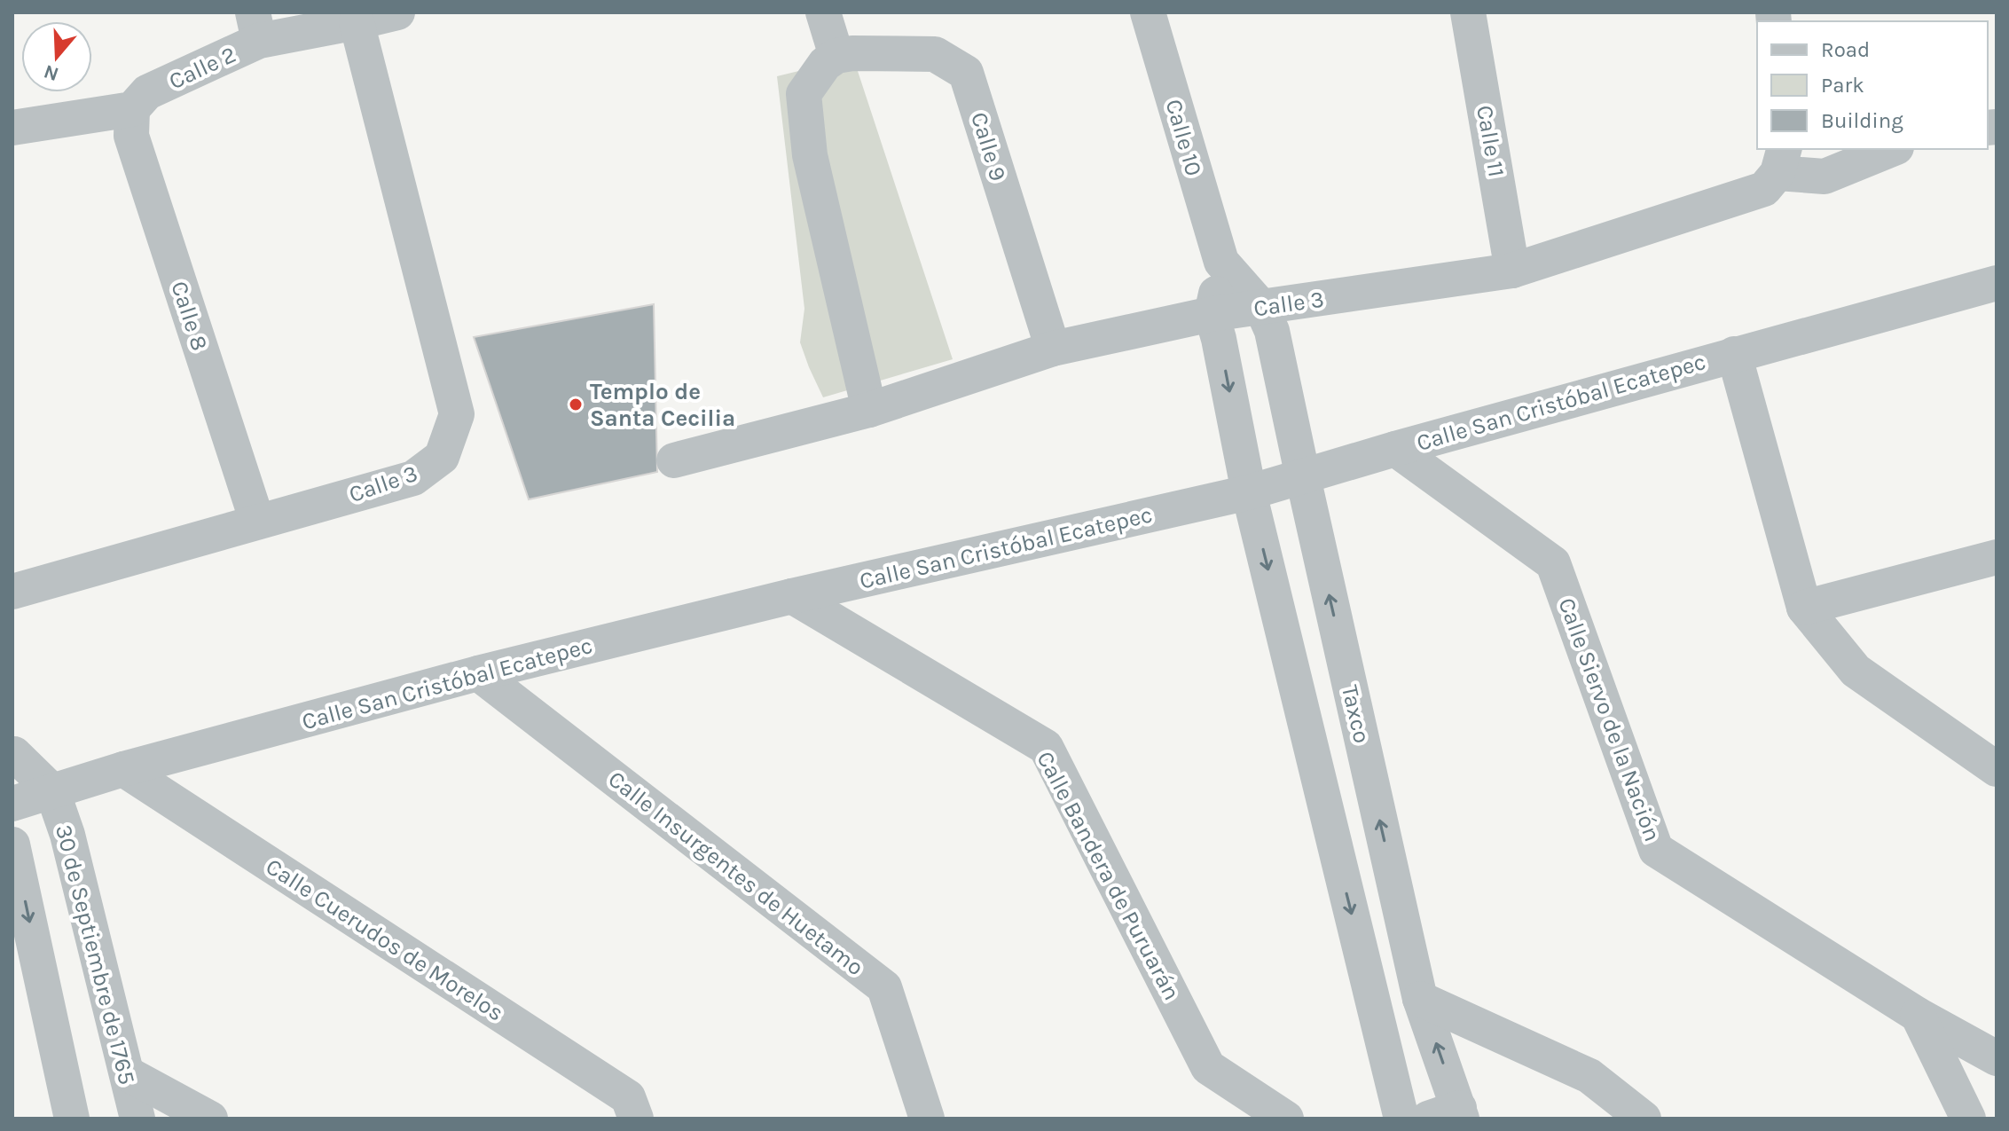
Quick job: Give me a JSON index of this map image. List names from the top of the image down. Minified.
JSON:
{"streets":{"street":["Calle 2","Calle 10","Calle 11","Calle 9","Calle 3","Calle 8","Calle San Cristóbal Ecatepec","Taxco","Calle Siervo de la Nación","Calle Insurgentes de Huetamo","Calle Bandera de Puruarán","Calle Cuerudos de Morelos","30 de Septiembre de 1765"]},"crossings":[["Calle 2","Calle 3"],["Calle 2","Calle 8"],["Calle 10","Calle 3"],["Calle 10","Taxco"],["Calle 11","Calle 3"],["Calle 9","Calle 3"],["Calle 3","Calle 8"],["Calle 3","Taxco"],["Calle San Cristóbal Ecatepec","Taxco"],["Calle San Cristóbal Ecatepec","Calle Siervo de la Nación"],["Calle San Cristóbal Ecatepec","Calle Insurgentes de Huetamo"],["Calle San Cristóbal Ecatepec","Calle Bandera de Puruarán"],["Calle San Cristóbal Ecatepec","Calle Cuerudos de Morelos"],["Calle San Cristóbal Ecatepec","30 de Septiembre de 1765"]],"places":["Templo de Santa Cecilia"],"legend":["Road","Park","Building"],"north":"bottom"}
